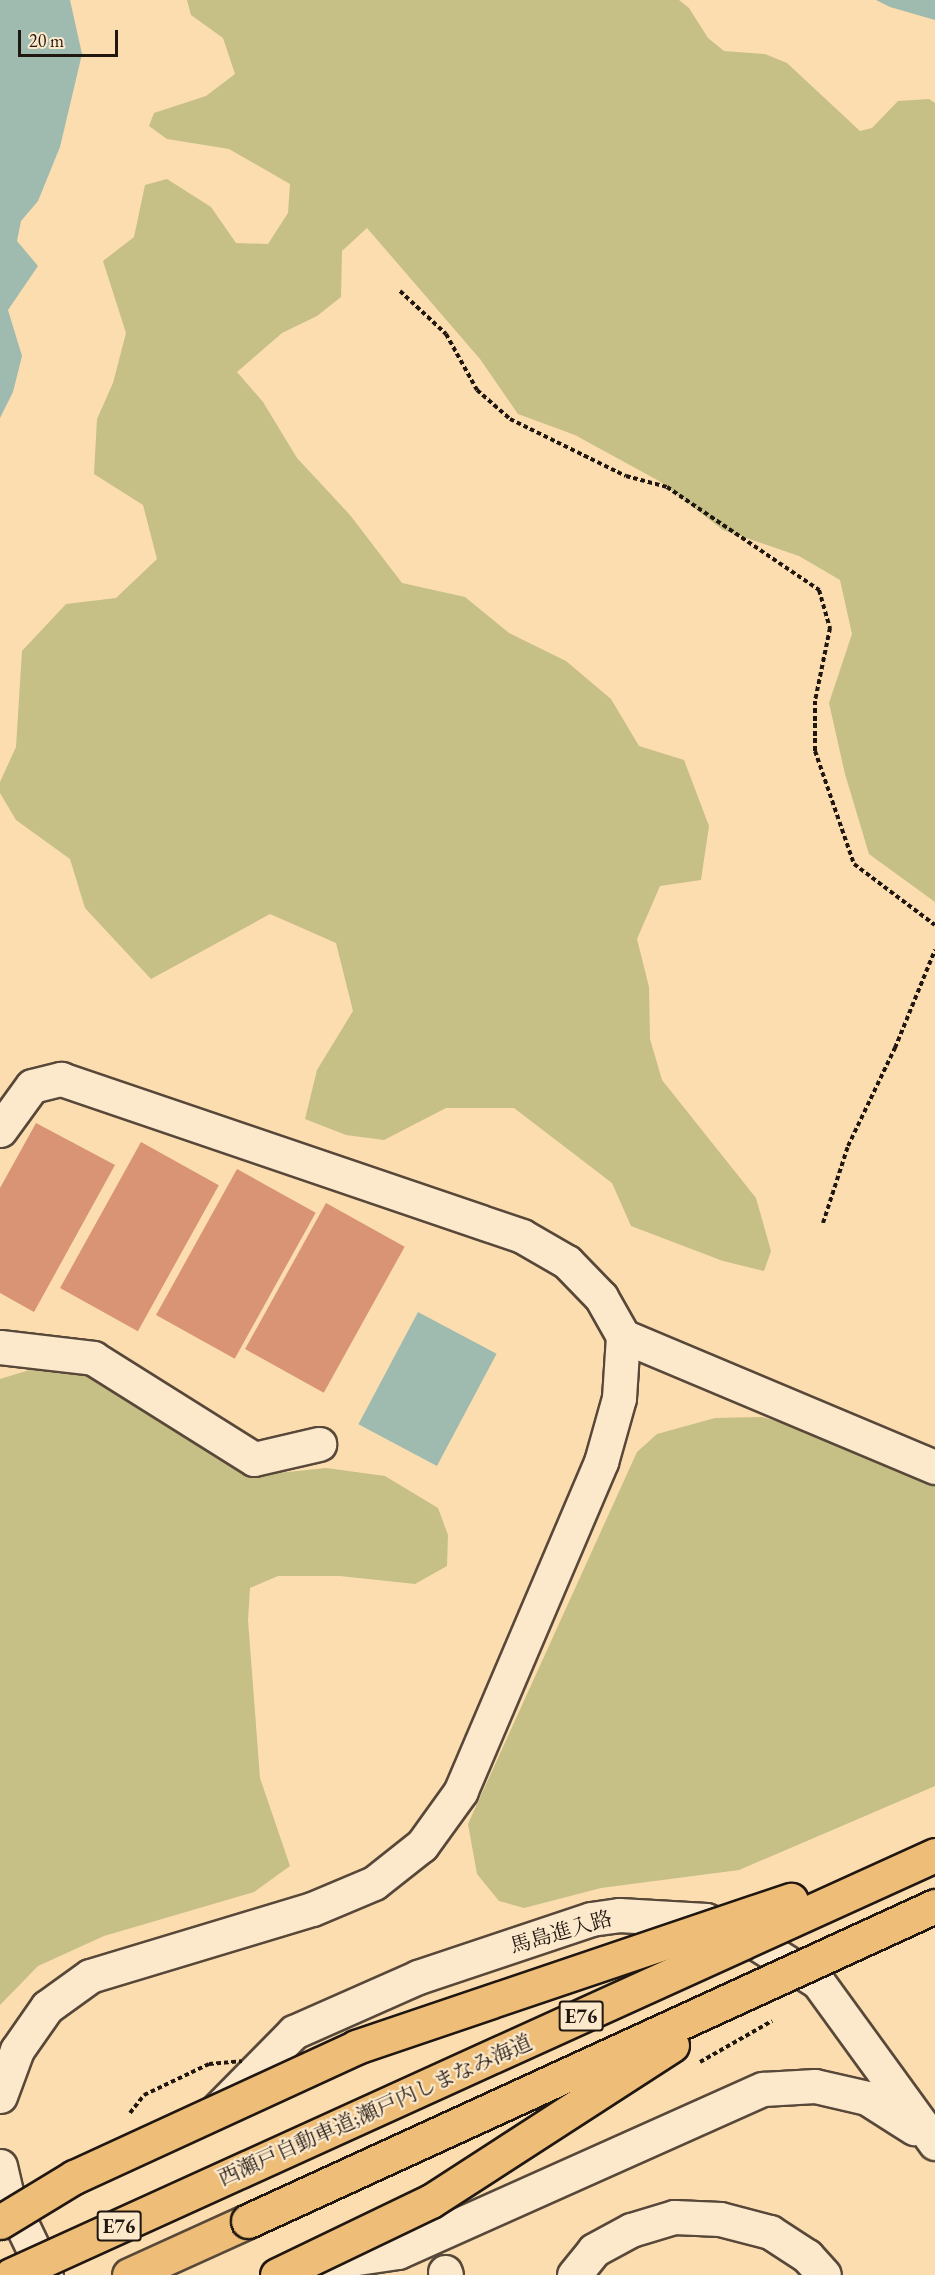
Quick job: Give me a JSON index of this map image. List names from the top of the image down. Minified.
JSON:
{"streets":{"highway":["E76","西瀬戸自動車道;瀬戸内しまなみ海道"],"street":["馬島進入路"]},"scale_bar":"20 m"}
